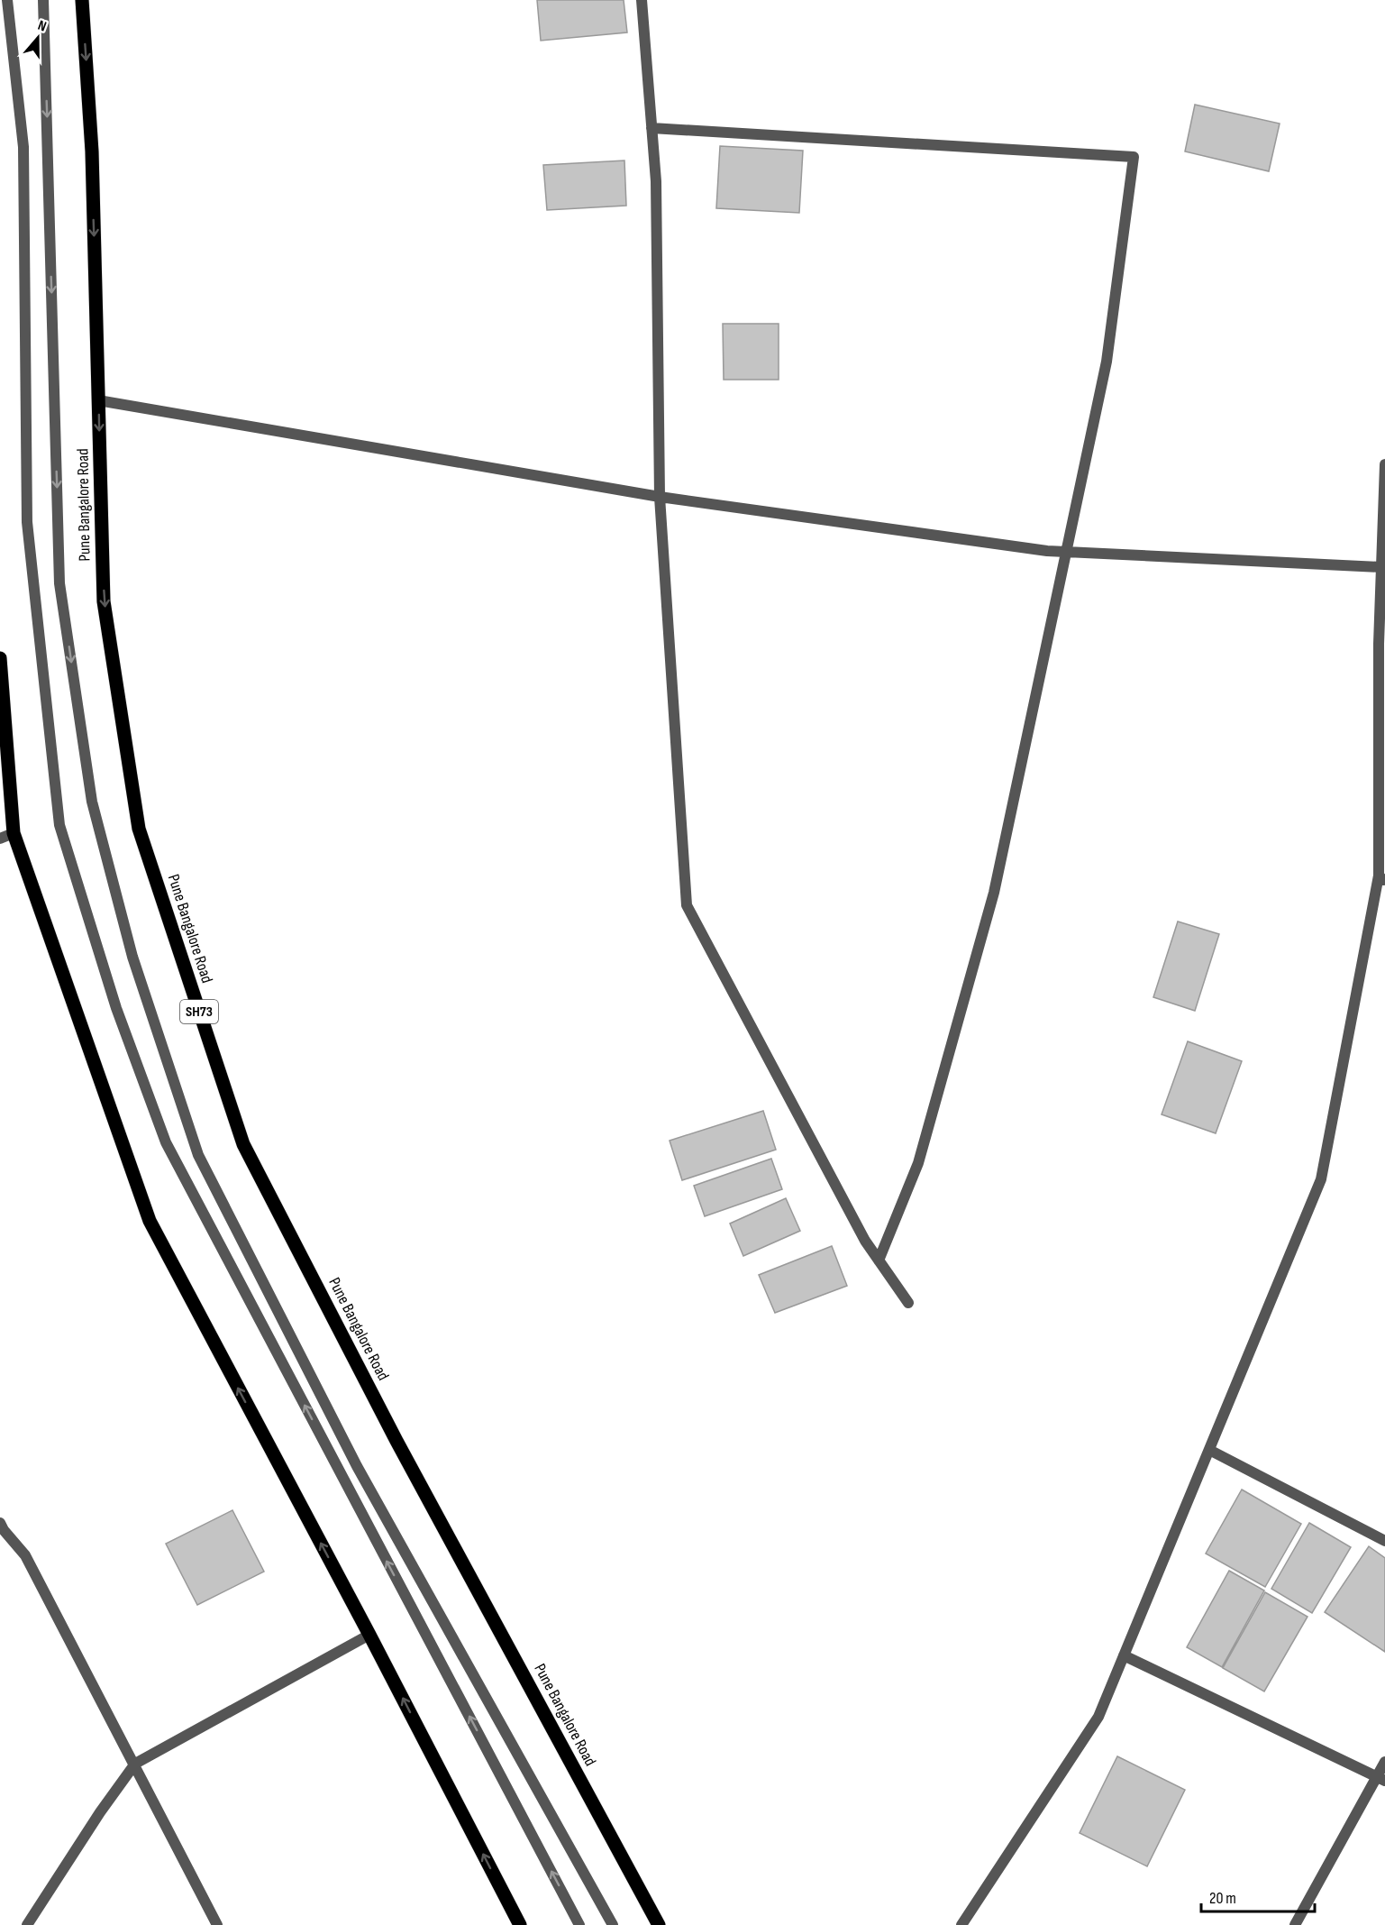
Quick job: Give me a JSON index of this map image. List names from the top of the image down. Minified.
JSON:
{"streets":{"main road":["Pune Bangalore Road","SH73"]},"scale_bar":"20 m","north":"top"}
